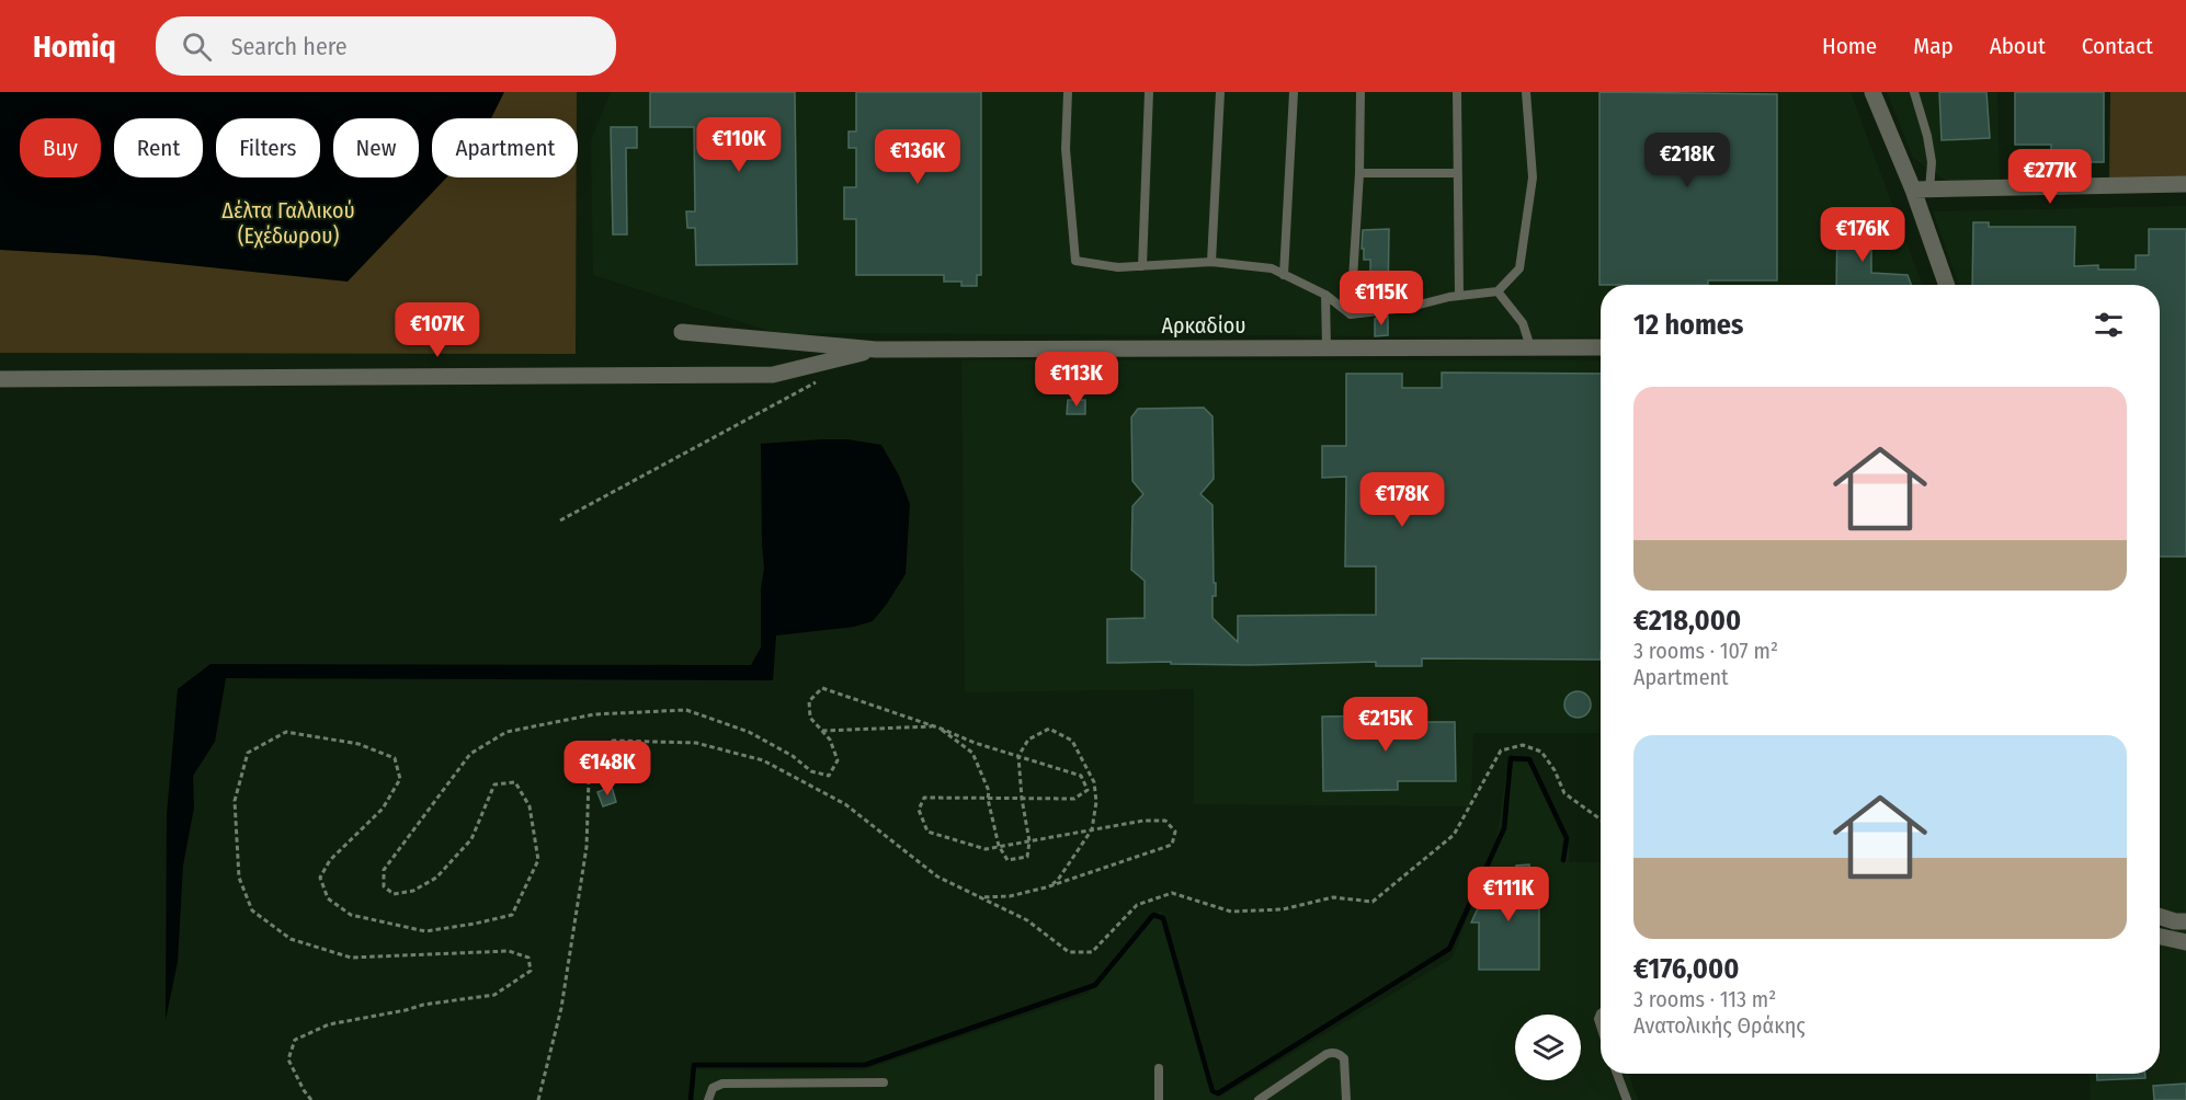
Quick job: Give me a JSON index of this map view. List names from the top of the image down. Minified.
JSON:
{"streets":{"street":["Αρκαδίου"]},"parks":["Δέλτα Γαλλικού (Εχέδωρου)"],"page":{"header":"Homiq","search":"Search here","nav":["Home","Map","About","Contact"],"price":["€110K","€136K","€218K","€277K","€176K","€115K","€107K","€113K","€178K","€215K","€148K","€111K"],"chip":["Buy","Rent","Filters","New","Apartment"],"heading":"12 homes","list":[{"name":"€218,000","note":"3 rooms · 107 m² · Apartment"},{"name":"€176,000","note":"3 rooms · 113 m² · Ανατολικής Θράκης"}]}}
